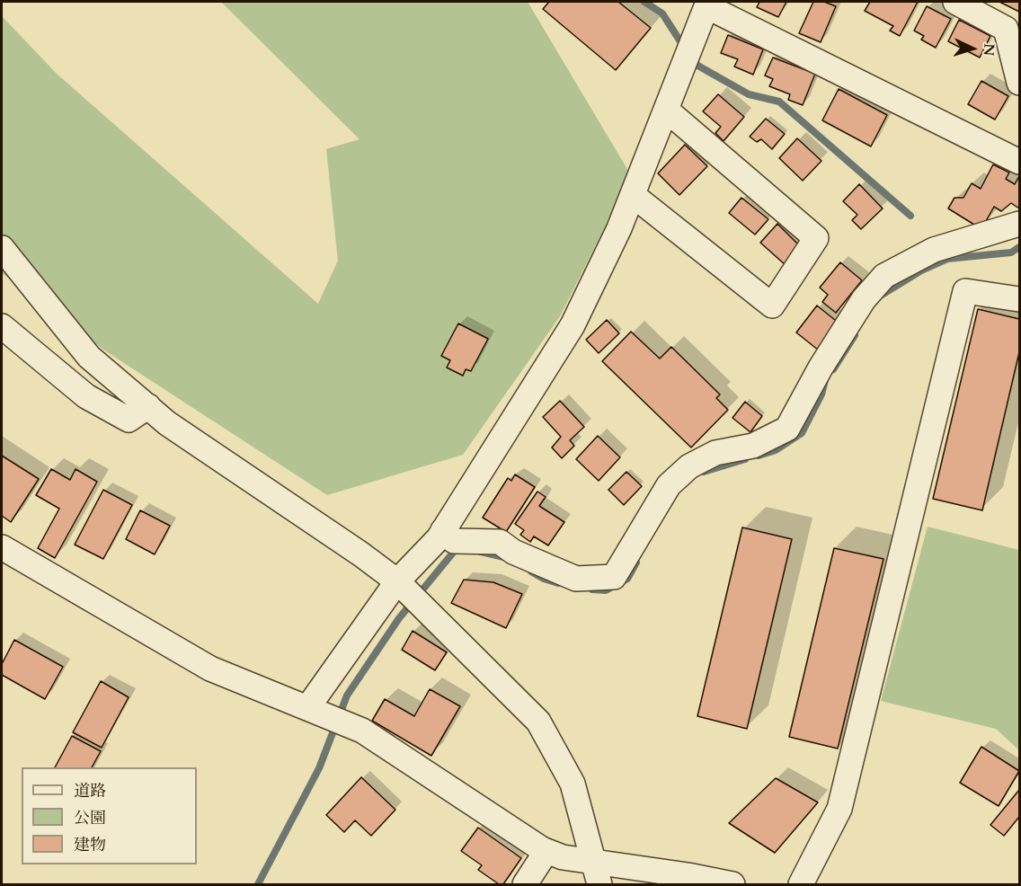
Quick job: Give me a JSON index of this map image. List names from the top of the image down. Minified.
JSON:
{"legend":["道路","公園","建物"],"north":"right"}
